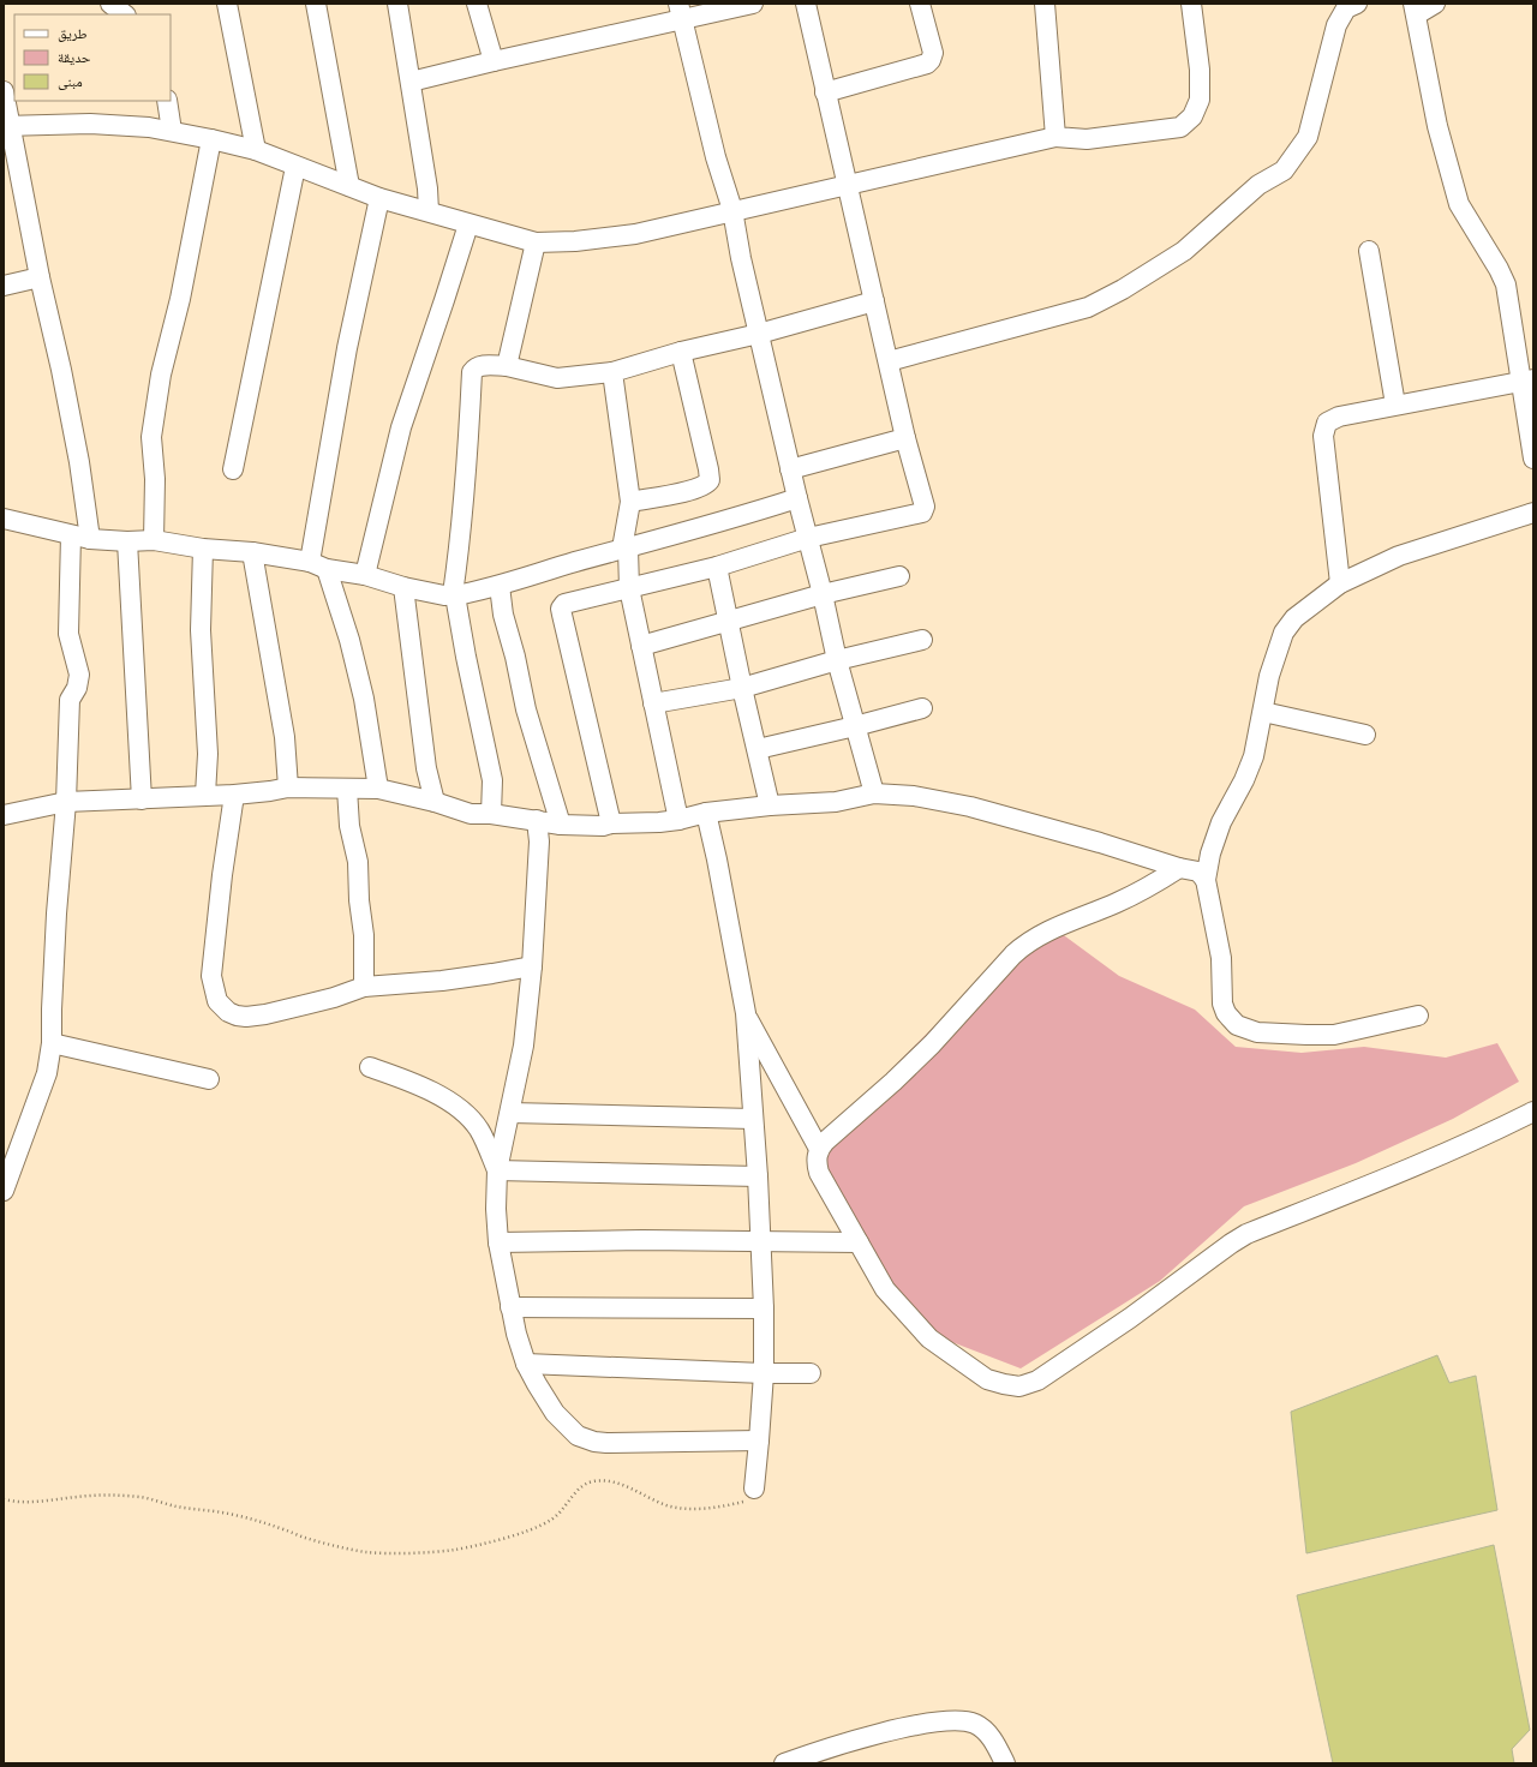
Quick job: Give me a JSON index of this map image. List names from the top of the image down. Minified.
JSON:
{"legend":["طريق","حديقة","مبنى"]}
